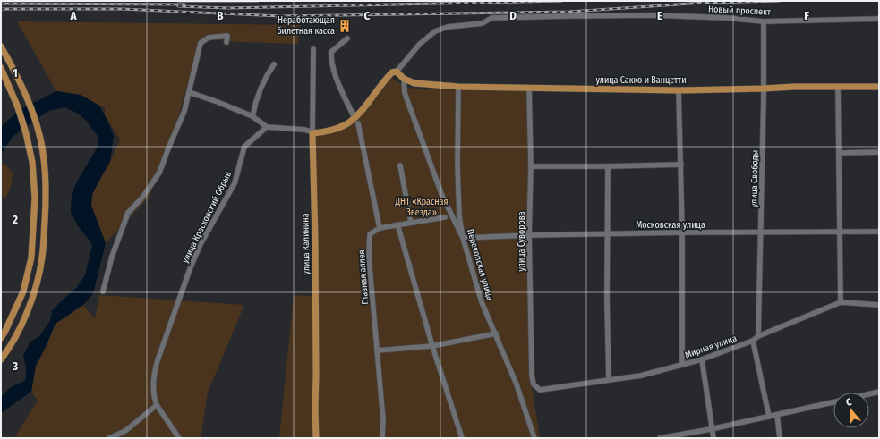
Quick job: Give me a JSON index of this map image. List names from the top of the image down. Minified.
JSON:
{"streets":{"main road":["улица Сакко и Ванцетти","улица Калинина"],"street":["Новый проспект","улица Свободы","улица Красковский Обрыв","Московская улица","улица Суворова","Перекопская улица","Главная аллея","Мирная улица"]},"crossings":[["Новый проспект","улица Свободы"],["улица Сакко и Ванцетти","улица Свободы"],["улица Сакко и Ванцетти","улица Суворова"],["улица Сакко и Ванцетти","Перекопская улица"],["улица Свободы","Московская улица"],["улица Свободы","Мирная улица"],["Московская улица","улица Суворова"],["Московская улица","Перекопская улица"],["улица Суворова","Мирная улица"]],"parks":["ДНТ «Красная Звезда»"],"places":{"building":["Неработающая билетная касса"]},"north":"top","grid":{"columns":["A","B","C","D","E","F"],"rows":["1","2","3"]}}
